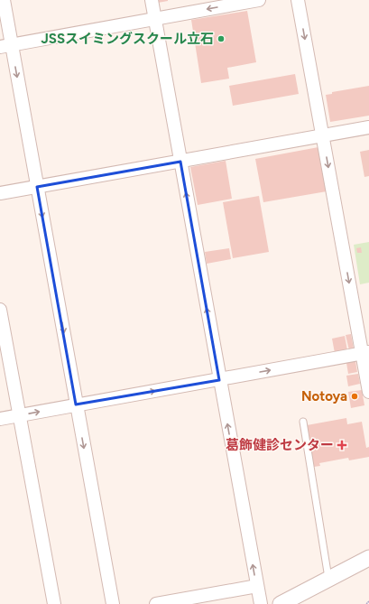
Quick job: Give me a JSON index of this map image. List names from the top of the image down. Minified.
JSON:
{"places":{"other":["JSSスイミングスクール立石","Notoya"],"health":["葛飾健診センター"]}}
